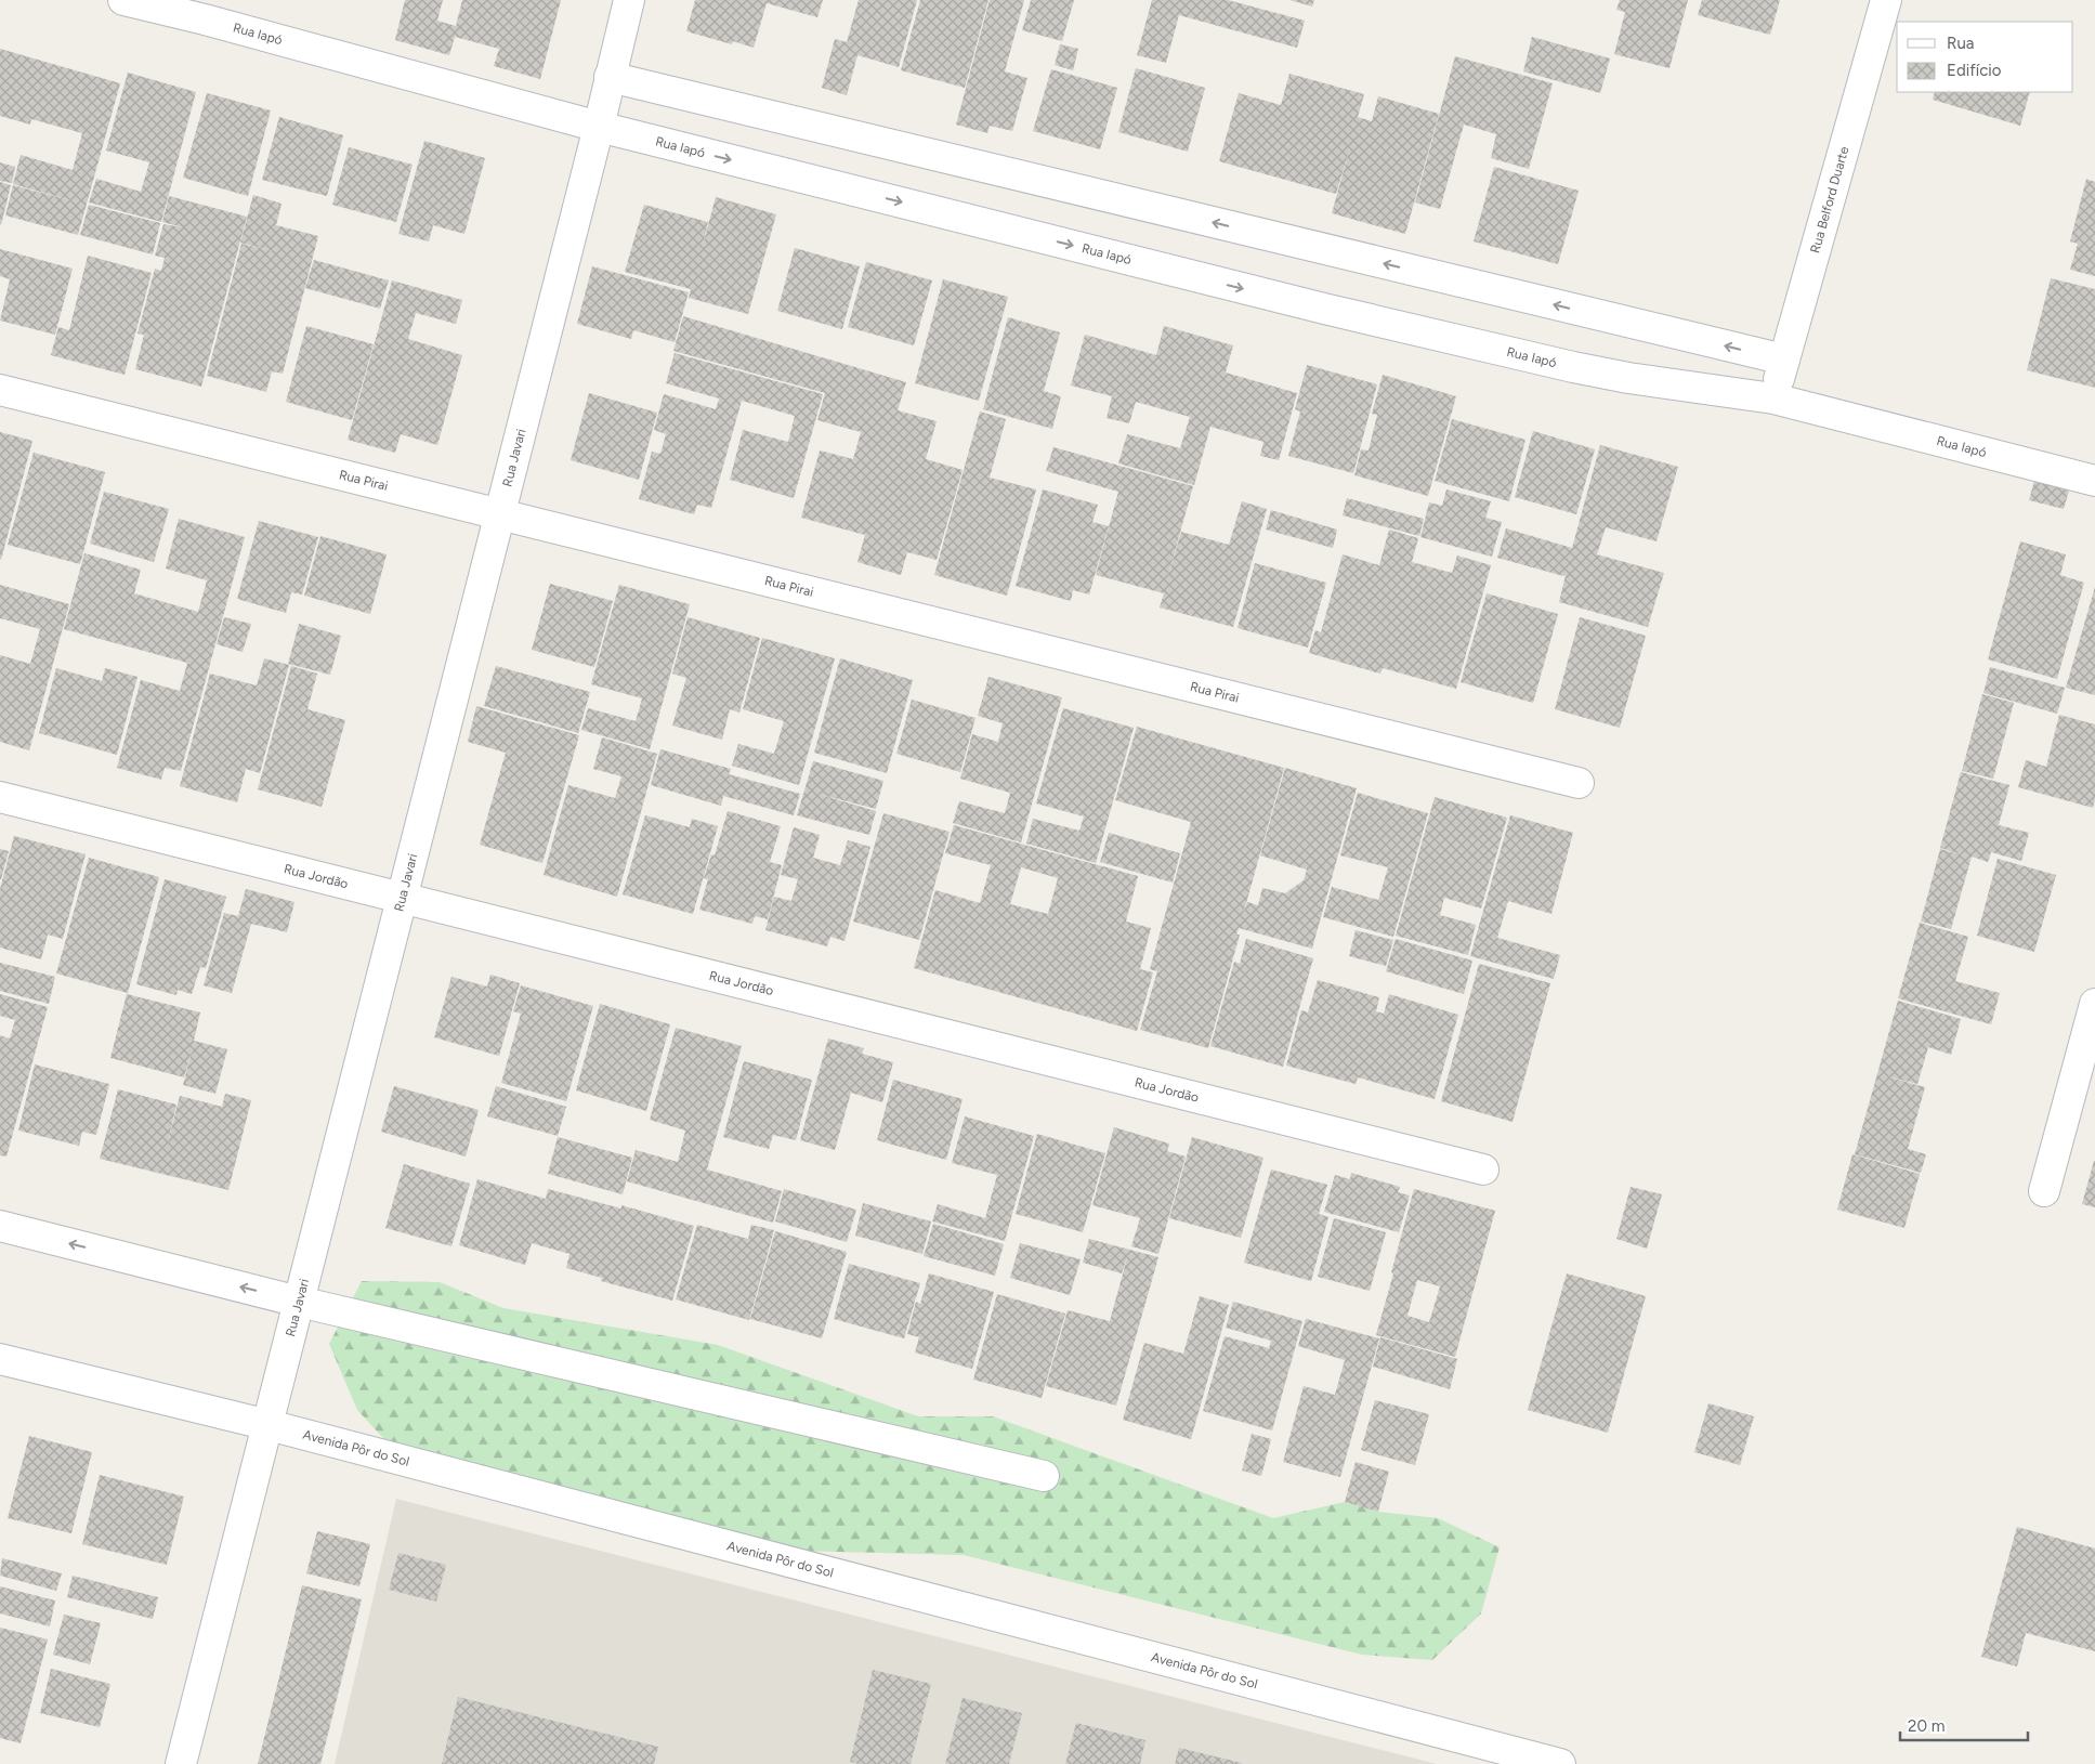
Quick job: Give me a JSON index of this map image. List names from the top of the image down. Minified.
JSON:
{"streets":{"street":["Rua Iapó","Rua Belford Duarte","Rua Javari","Rua Pirai","Rua Jordão","Avenida Pôr do Sol"]},"crossings":[["Rua Iapó","Rua Belford Duarte"],["Rua Iapó","Rua Javari"],["Rua Javari","Rua Pirai"],["Rua Javari","Rua Jordão"],["Rua Javari","Avenida Pôr do Sol"]],"legend":["Rua","Edifício"],"scale_bar":"20 m"}
